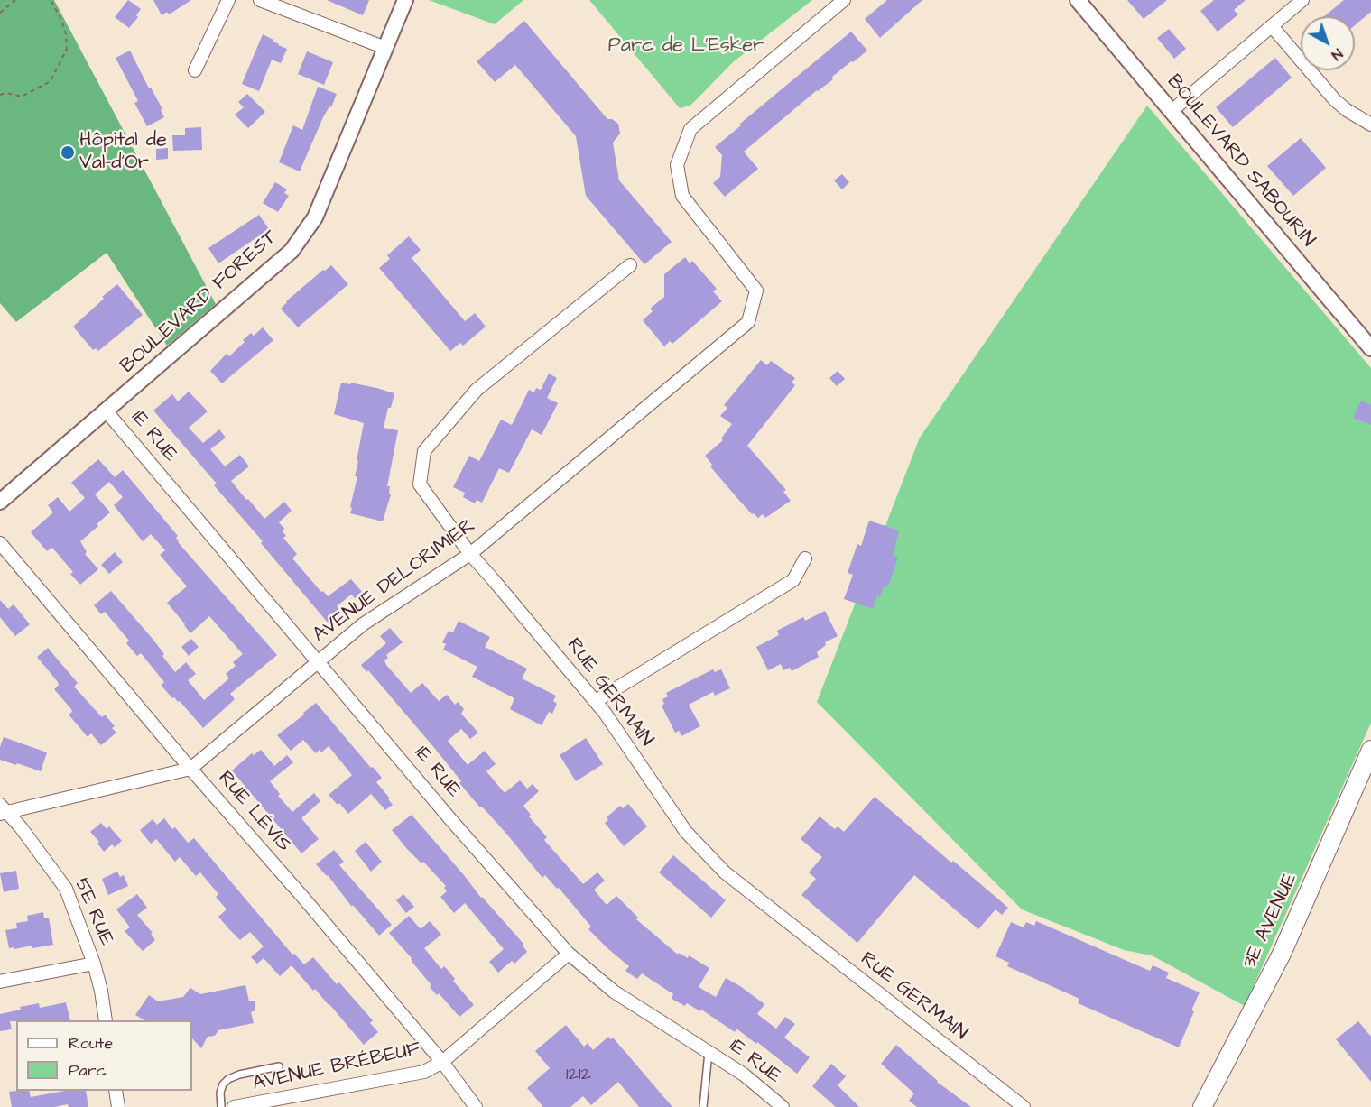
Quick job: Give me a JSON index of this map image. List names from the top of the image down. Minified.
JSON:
{"streets":{"main road":["3E AVENUE"],"street":["BOULEVARD SABOURIN","BOULEVARD FOREST","1E RUE","AVENUE DELORIMIER","RUE GERMAIN","RUE LÉVIS","5E RUE","AVENUE BRÉBEUF"]},"crossings":[["BOULEVARD FOREST","1E RUE"],["1E RUE","AVENUE DELORIMIER"],["1E RUE","AVENUE BRÉBEUF"],["AVENUE DELORIMIER","RUE GERMAIN"],["AVENUE DELORIMIER","RUE LÉVIS"],["AVENUE DELORIMIER","5E RUE"],["RUE LÉVIS","AVENUE BRÉBEUF"]],"parks":["Parc de L'Esker"],"places":["Hôpital de Val-d’Or"],"house_numbers":["1212"],"legend":["Route","Parc"],"north":"bottom right"}
